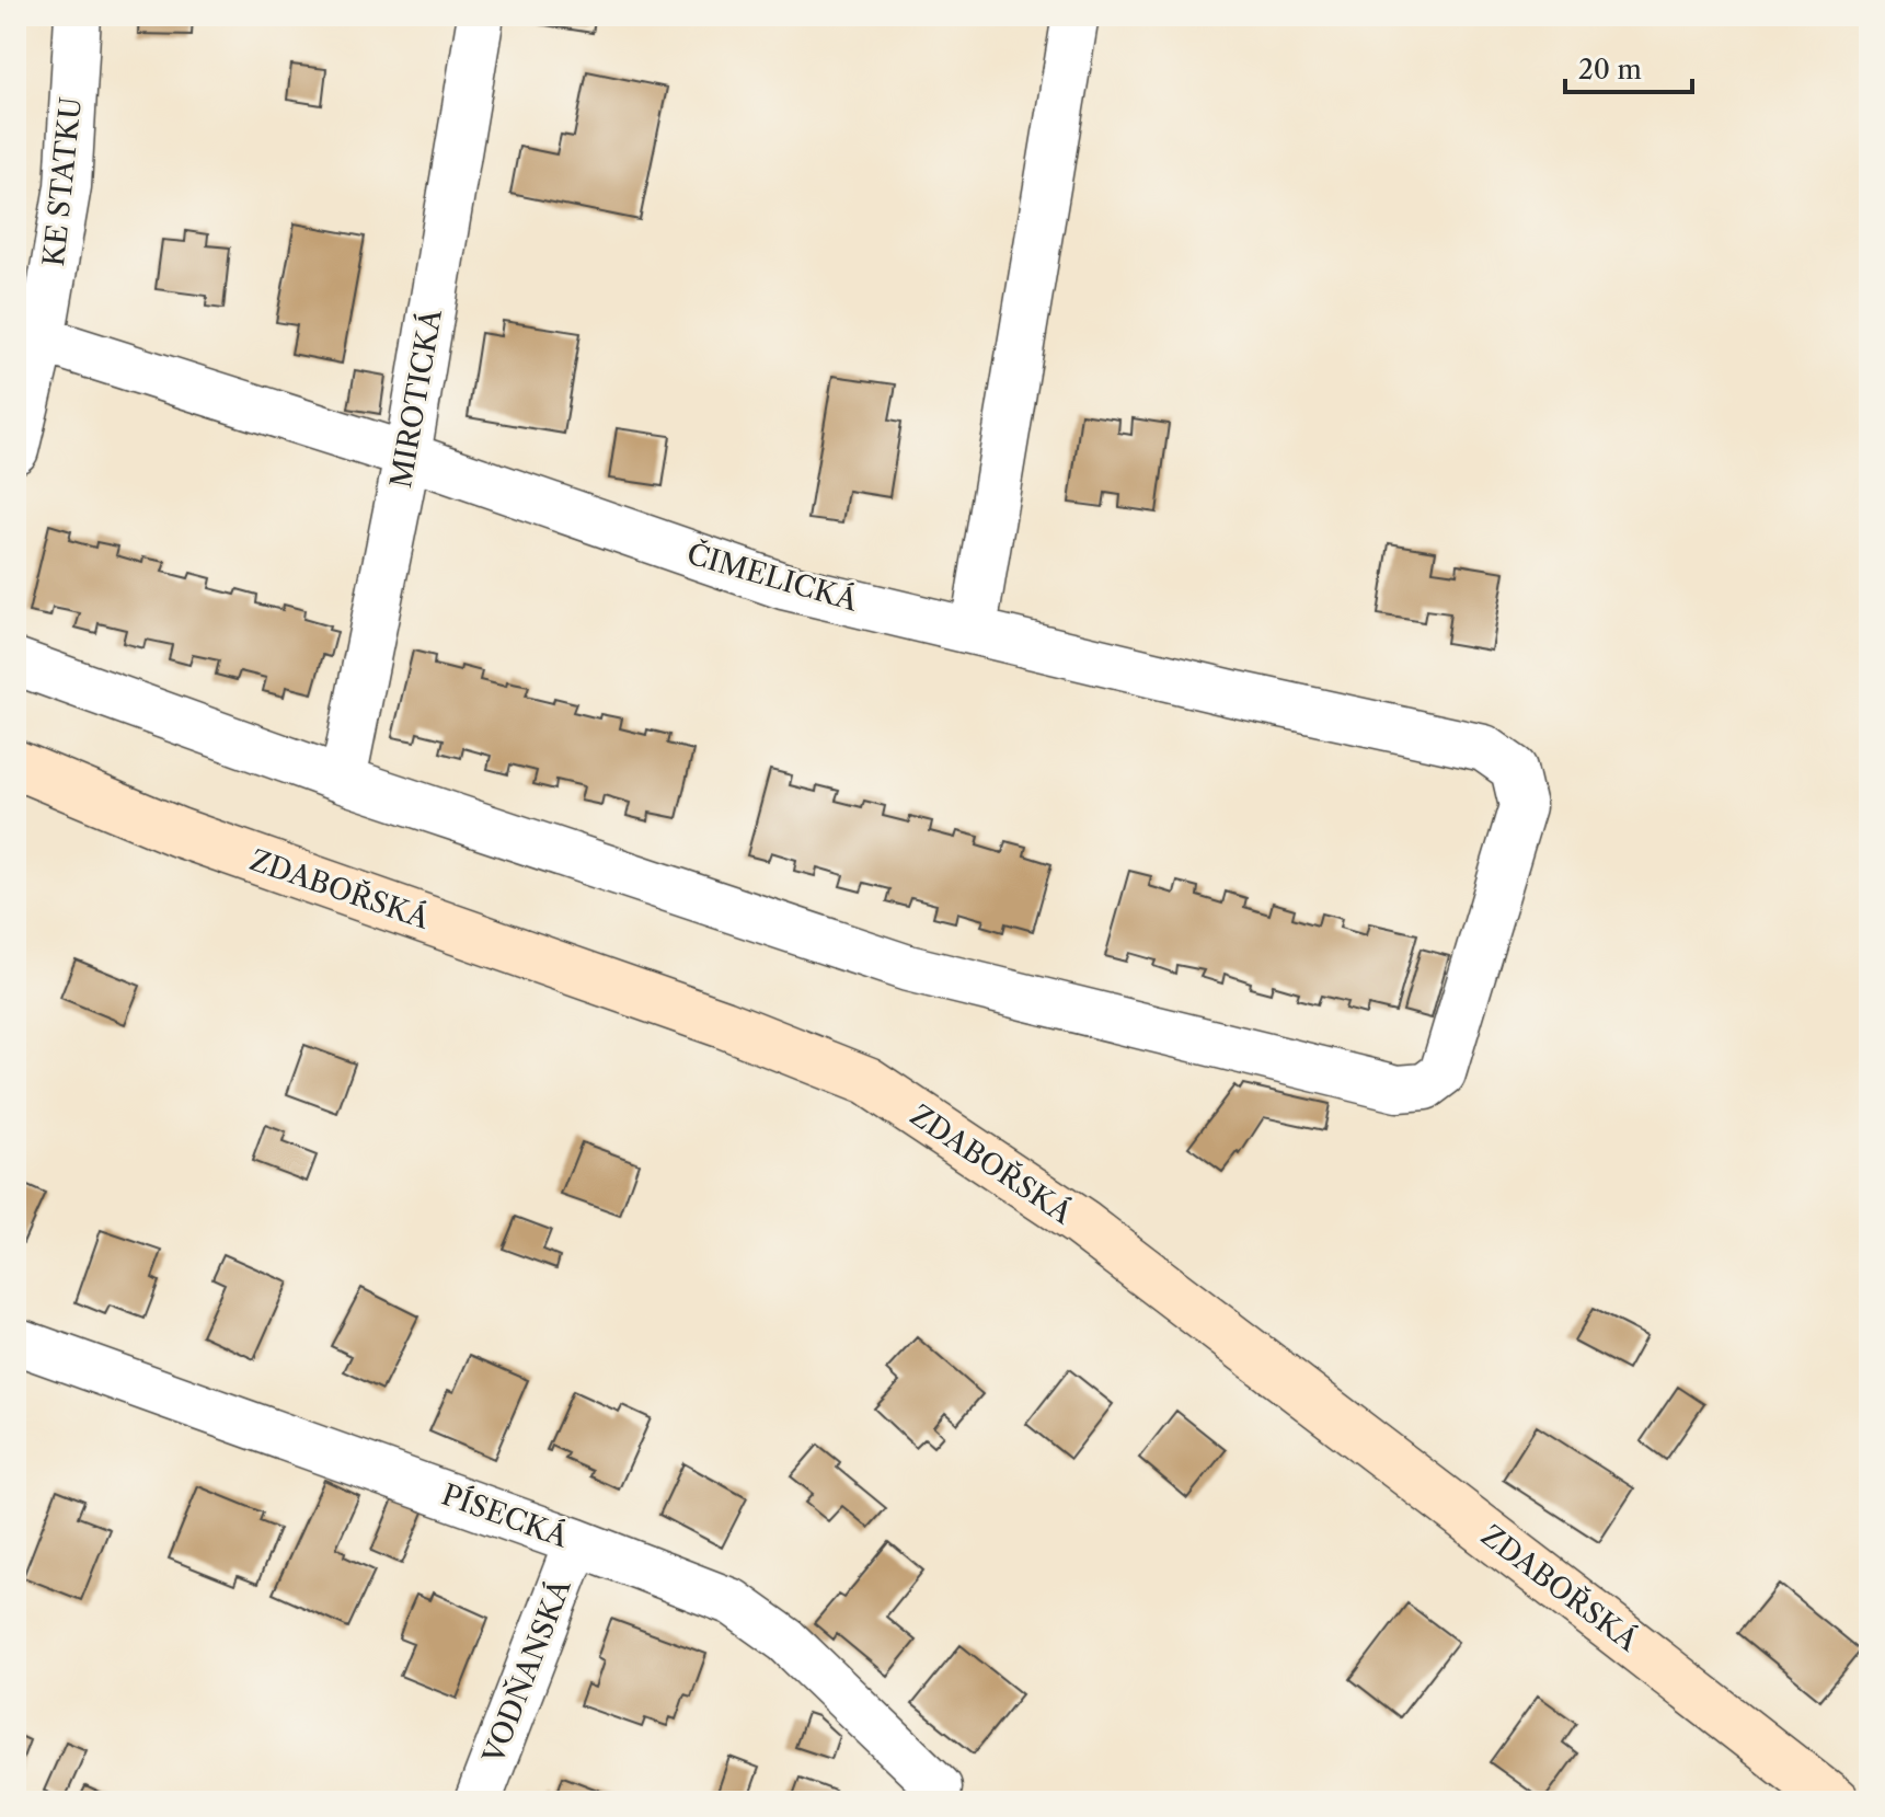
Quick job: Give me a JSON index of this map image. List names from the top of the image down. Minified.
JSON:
{"streets":{"street":["KE STATKU","MIROTICKÁ","ČIMELICKÁ","ZDABOŘSKÁ","PÍSECKÁ","VODŇANSKÁ"]},"crossings":[["KE STATKU","ČIMELICKÁ"],["MIROTICKÁ","ČIMELICKÁ"],["PÍSECKÁ","VODŇANSKÁ"]],"scale_bar":"20 m"}
